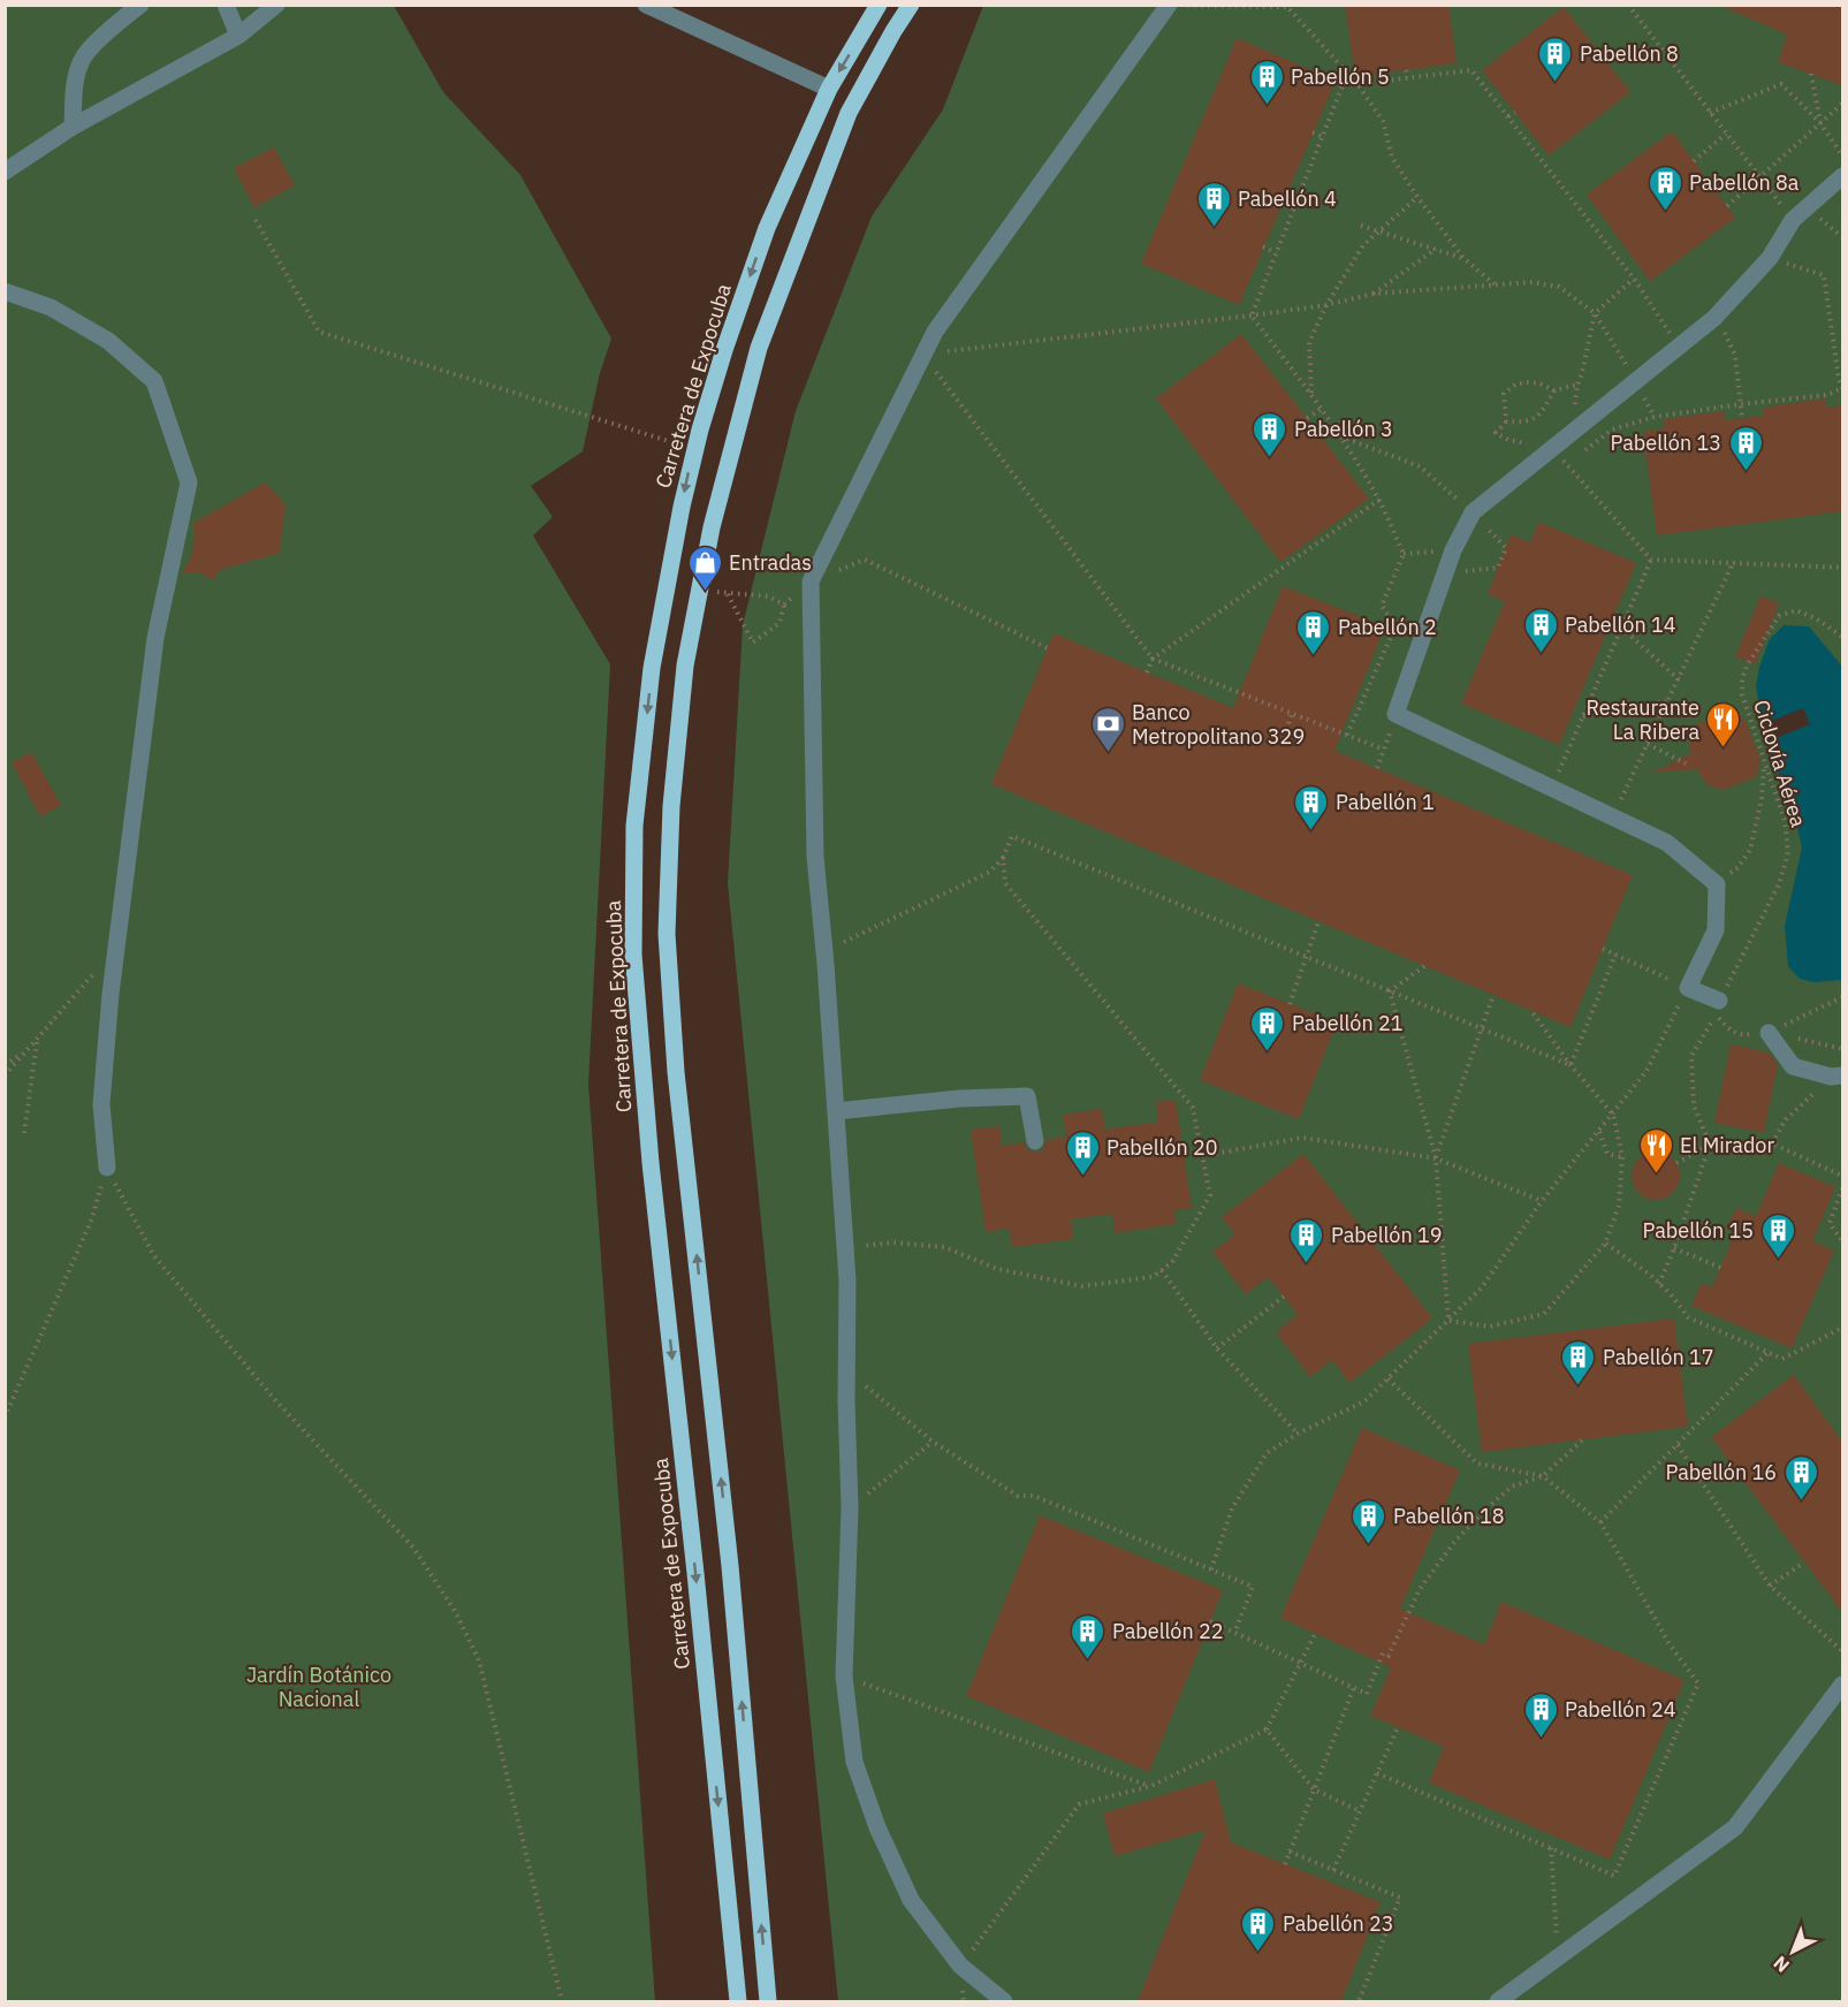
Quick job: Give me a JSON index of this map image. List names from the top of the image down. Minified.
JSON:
{"streets":{"main road":["Carretera de Expocuba"],"path":["Ciclovía Aérea"]},"parks":["Jardín Botánico Nacional"],"places":{"building":["Pabellón 8","Pabellón 5","Pabellón 8a","Pabellón 4","Pabellón 3","Pabellón 13","Pabellón 14","Pabellón 2","Pabellón 1","Pabellón 21","Pabellón 20","Pabellón 15","Pabellón 19","Pabellón 17","Pabellón 16","Pabellón 18","Pabellón 22","Pabellón 24","Pabellón 23"],"shop":["Entradas"],"restaurant":["Restaurante La Ribera","El Mirador"],"bank":["Banco Metropolitano 329"]},"north":"bottom left"}
